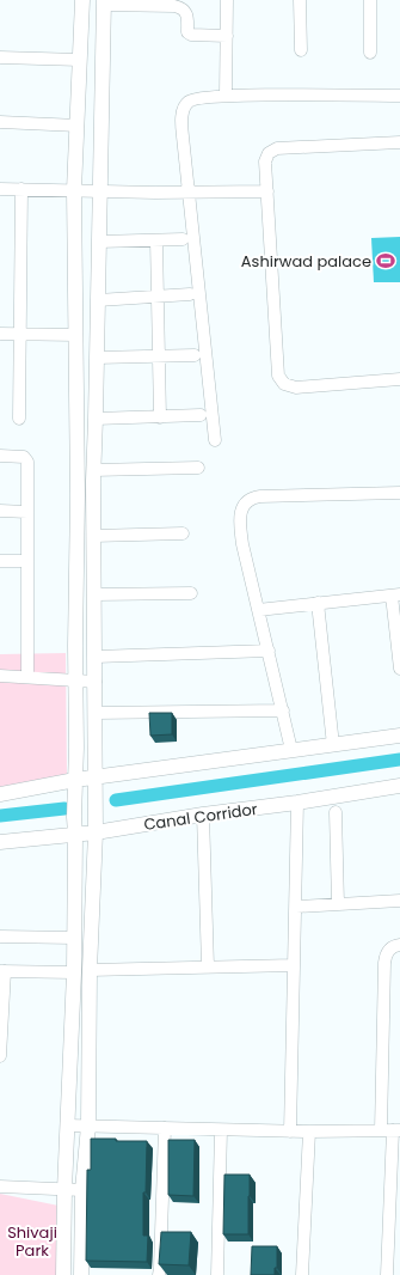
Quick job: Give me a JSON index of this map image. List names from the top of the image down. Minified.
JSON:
{"streets":{"street":["Canal Corridor"]},"parks":["Shivaji Park"],"places":{"sports":["Ashirwad palace"]}}
